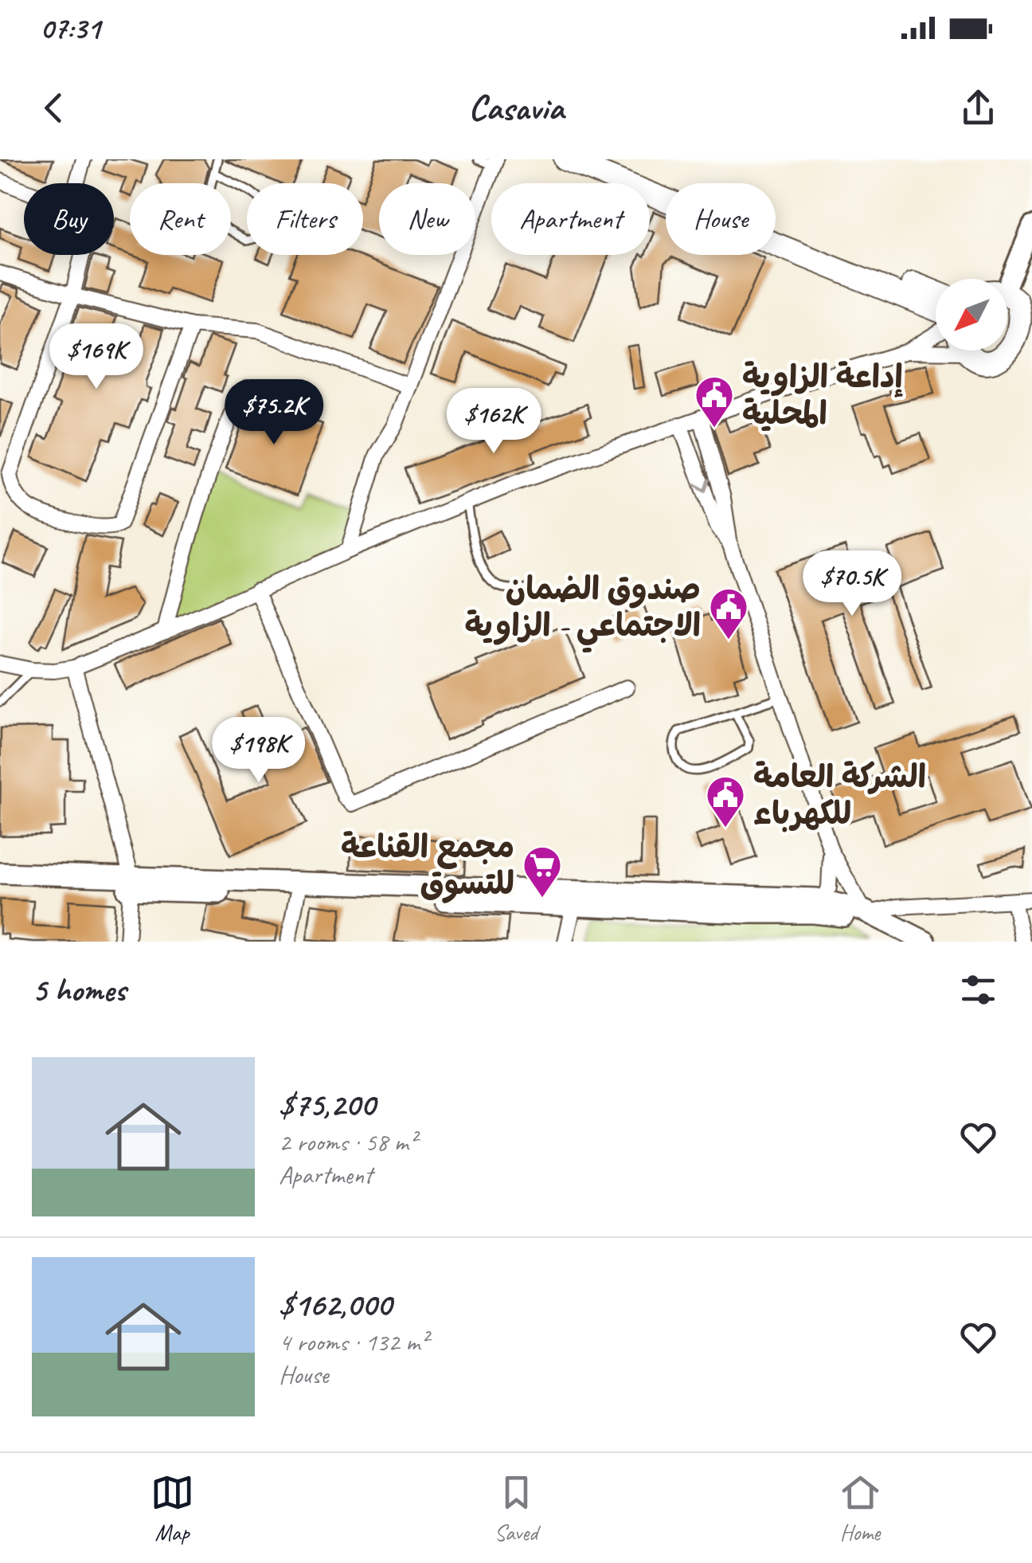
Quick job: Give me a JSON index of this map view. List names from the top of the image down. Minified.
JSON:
{"places":{"public building":["إداعة الزاوية المحلية","صندوق الضمان الاجتماعي - الزاوية","الشركة العامة للكهرباء"],"supermarket":["مجمع القناعة للتسوق"]},"north":"bottom left","page":{"status":"07:31","header":"Casavia","chip":["Buy","Rent","Filters","New","Apartment","House"],"price":["$169K","$75.2K","$162K","$70.5K","$198K"],"heading":"5 homes","list":[{"name":"$75,200","note":"2 rooms · 58 m² · Apartment"},{"name":"$162,000","note":"4 rooms · 132 m² · House"}],"tabs":["Map","Saved","Home"]}}
